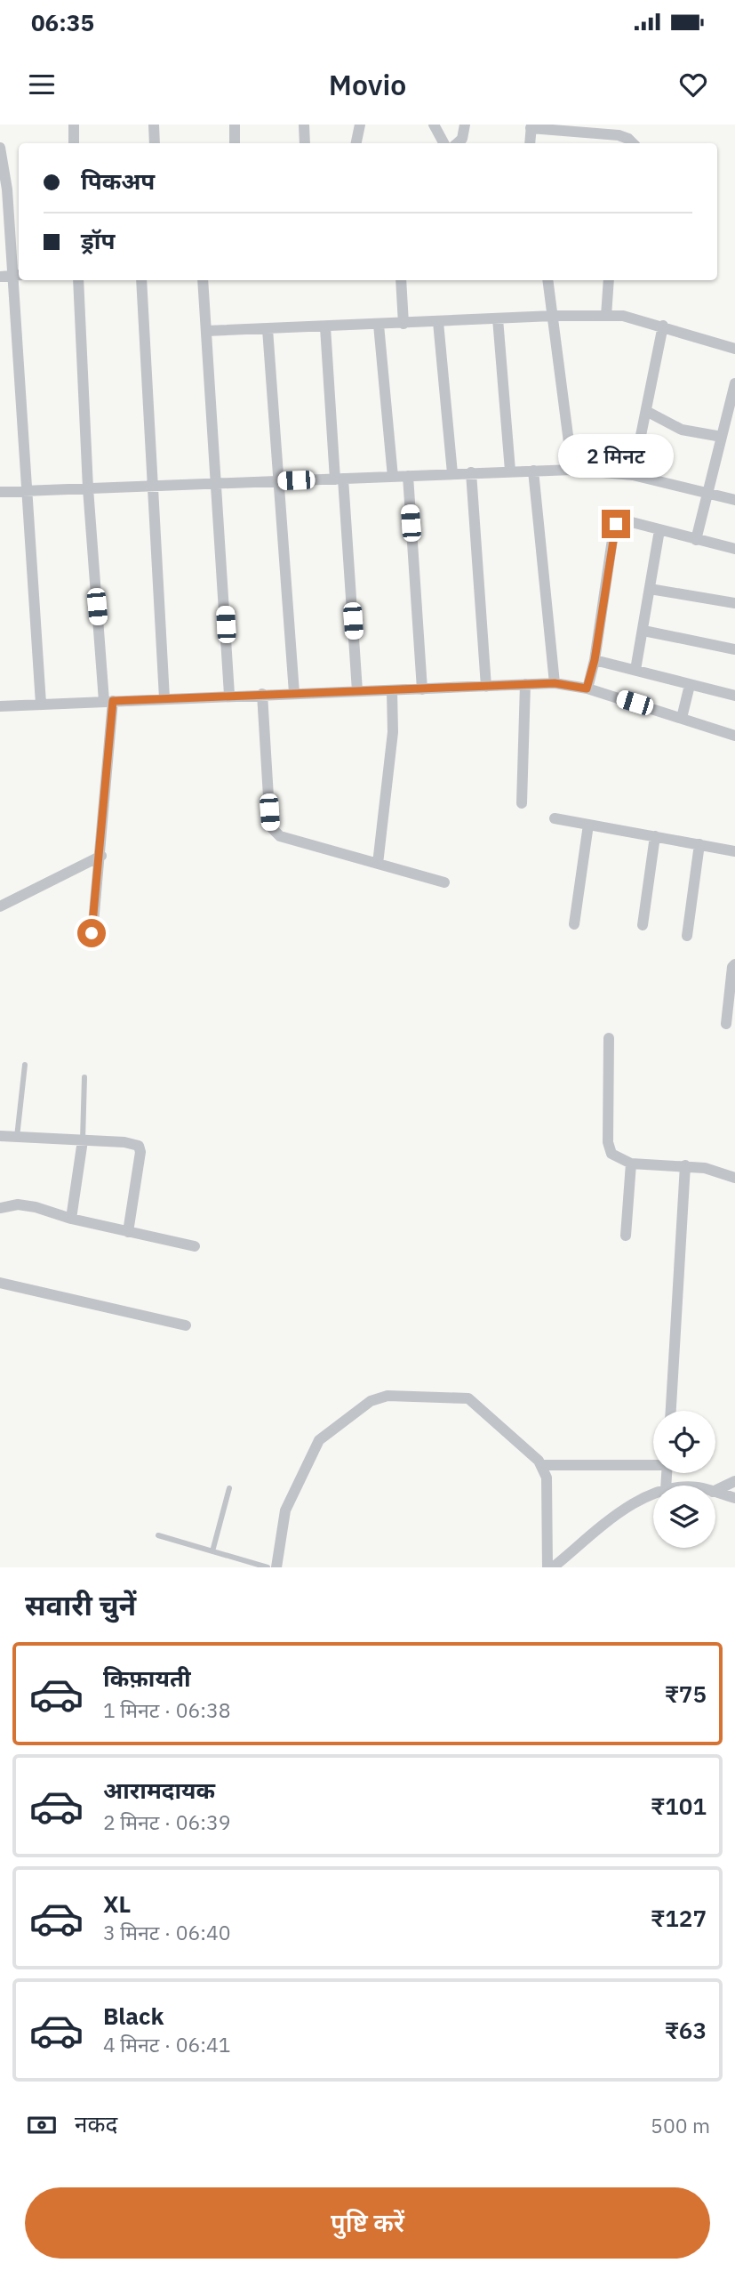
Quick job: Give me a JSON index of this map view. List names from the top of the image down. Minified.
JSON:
{"page":{"status":"06:35","header":"Movio","banner":["पिकअप","ड्रॉप"],"bubble":"2 मिनट","heading":"सवारी चुनें","list":[{"name":"किफ़ायती","note":"1 मिनट · 06:38","value":"₹75"},{"name":"आरामदायक","note":"2 मिनट · 06:39","value":"₹101"},{"name":"XL","note":"3 मिनट · 06:40","value":"₹127"},{"name":"Black","note":"4 मिनट · 06:41","value":"₹63"}],"pay":["नकद","500 m"],"buttons":"पुष्टि करें"}}
